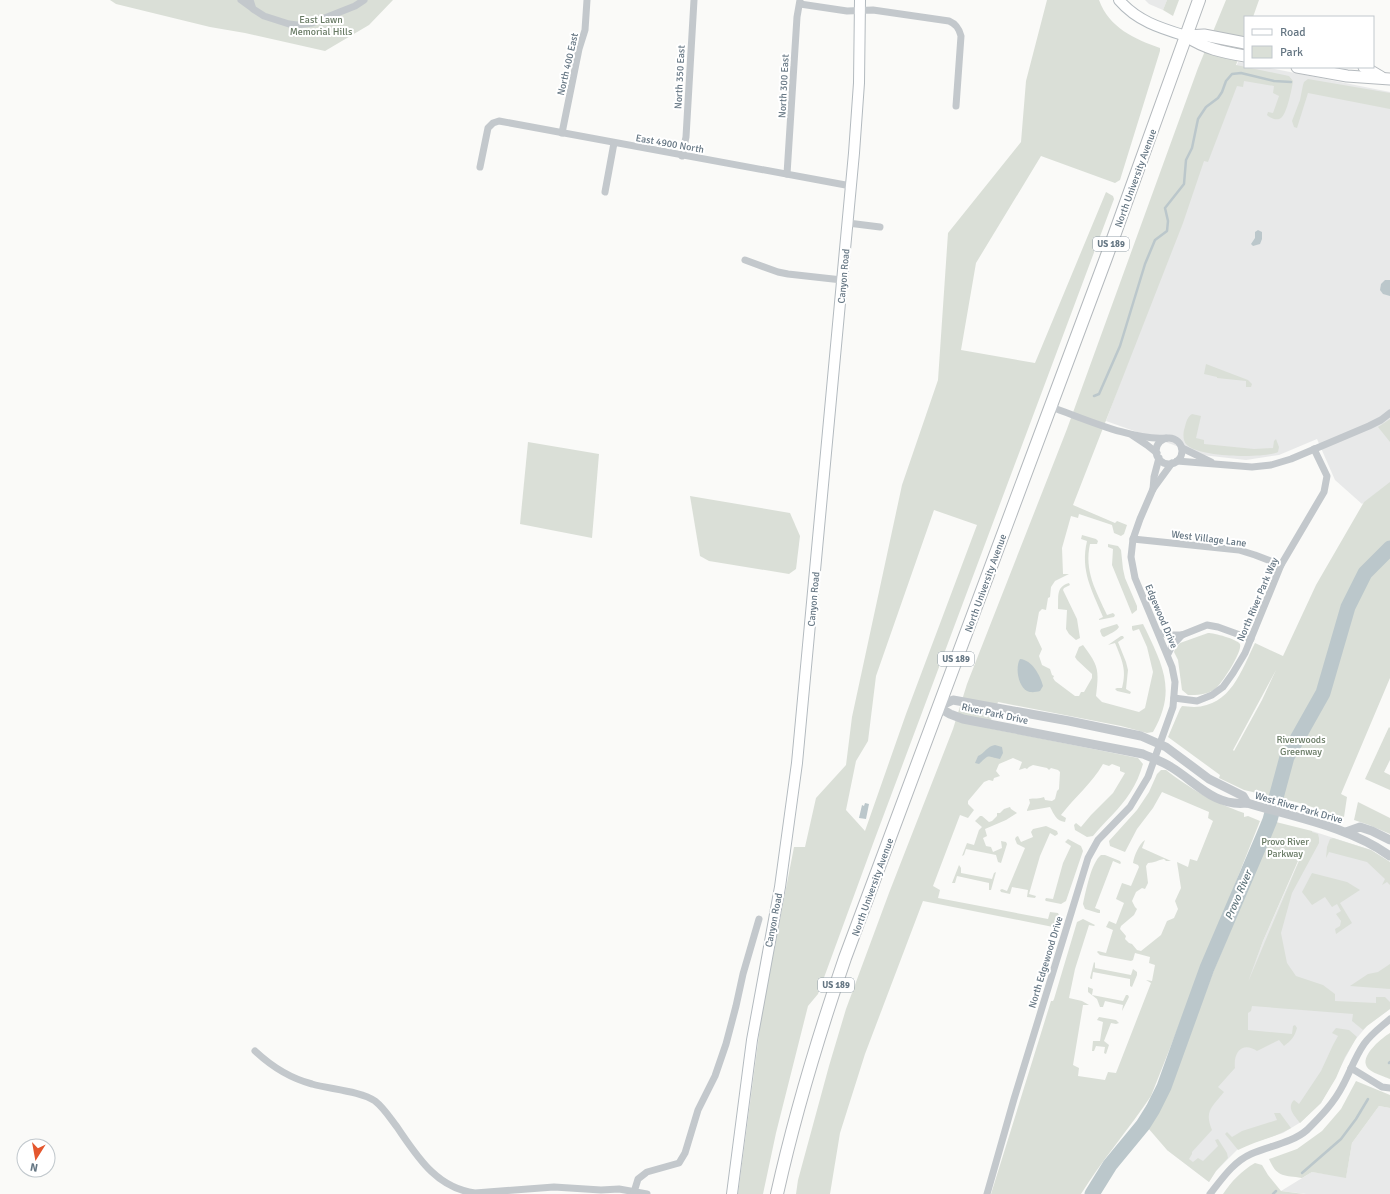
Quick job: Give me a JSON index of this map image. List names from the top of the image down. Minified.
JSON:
{"streets":{"highway":["North University Avenue","US 189"],"main road":["Canyon Road"],"street":["North 400 East","North 350 East","North 300 East","East 4900 North","West Village Lane","North River Park Way","Edgewood Drive","River Park Drive","West River Park Drive","North Edgewood Drive"]},"crossings":[["North 400 East","East 4900 North"],["North 350 East","East 4900 North"],["North 300 East","East 4900 North"],["East 4900 North","Canyon Road"],["North University Avenue","River Park Drive"],["West Village Lane","North River Park Way"],["West Village Lane","Edgewood Drive"],["North River Park Way","Edgewood Drive"],["Edgewood Drive","River Park Drive"],["Edgewood Drive","West River Park Drive"],["Edgewood Drive","North Edgewood Drive"],["River Park Drive","West River Park Drive"],["River Park Drive","North Edgewood Drive"],["West River Park Drive","North Edgewood Drive"]],"water":["Provo River"],"parks":["East Lawn Memorial Hills","Riverwoods Greenway","Provo River Parkway"],"legend":["Road","Park"],"north":"bottom"}
